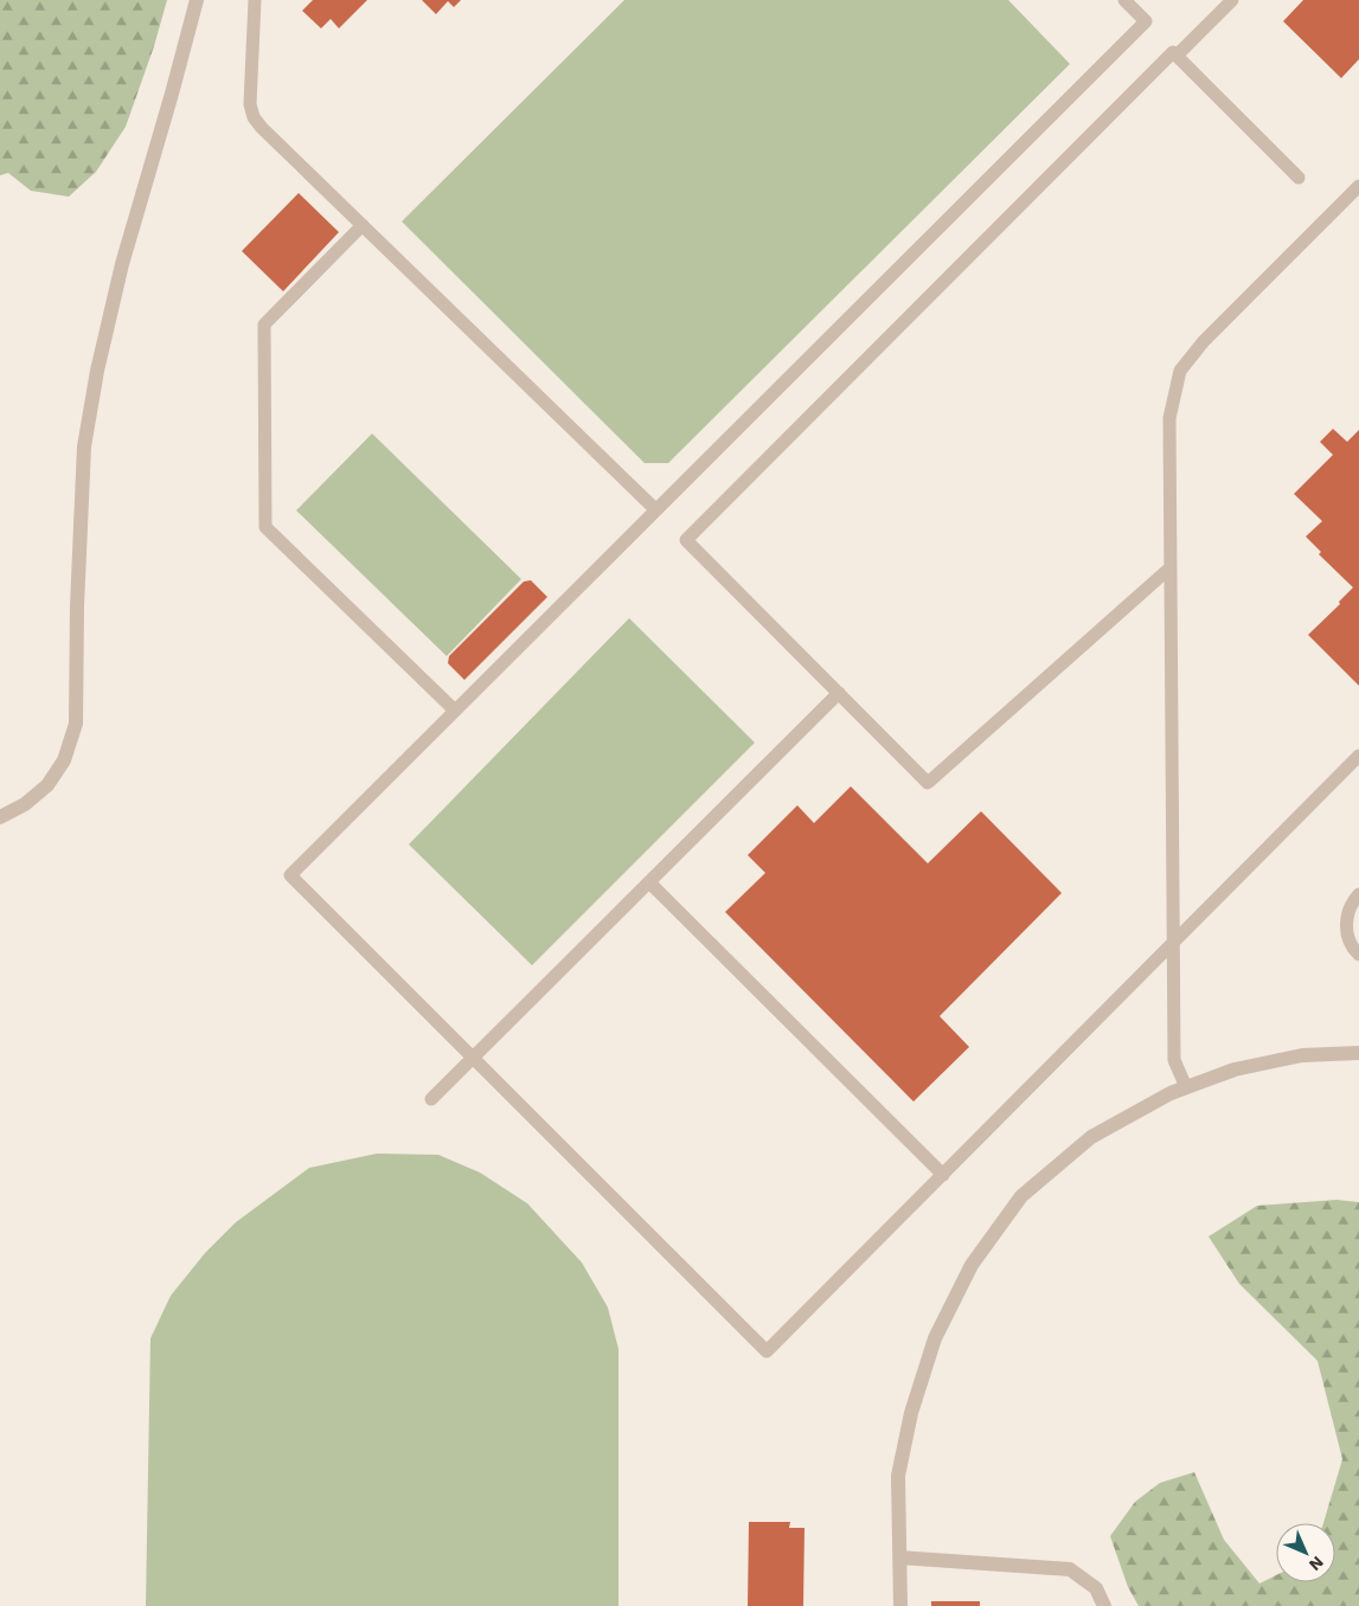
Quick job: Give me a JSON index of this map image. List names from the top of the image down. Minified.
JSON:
{"north":"bottom right"}
